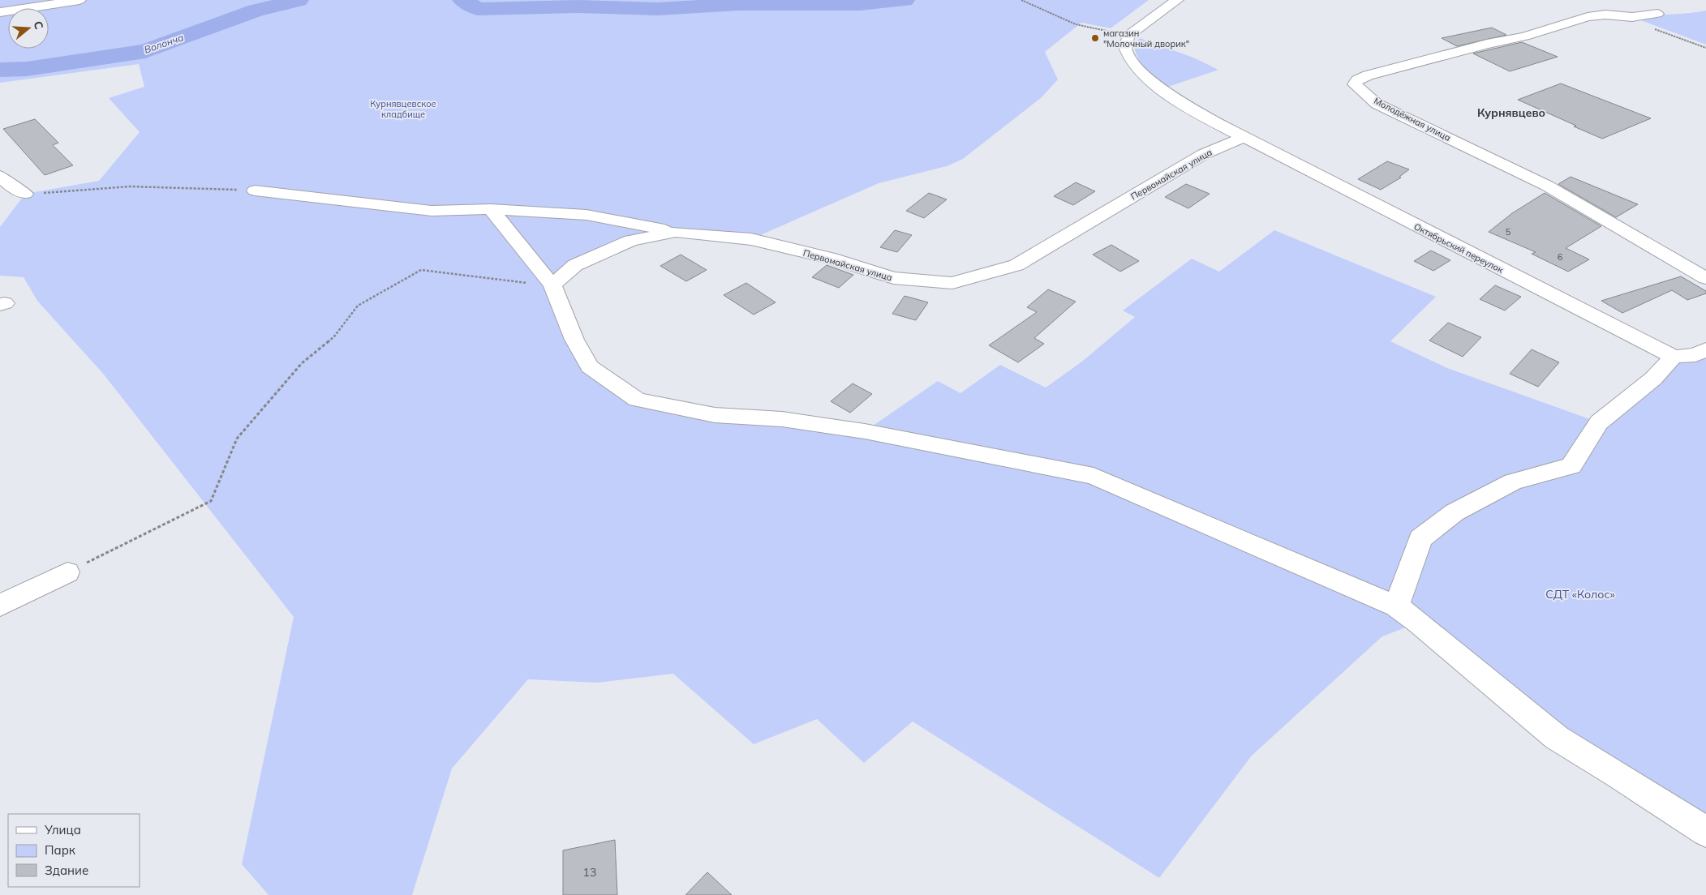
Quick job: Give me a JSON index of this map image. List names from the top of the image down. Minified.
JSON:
{"streets":{"street":["Молодёжная улица","Первомайская улица","Октябрьский переулок"]},"crossings":[["Первомайская улица","Октябрьский переулок"]],"districts":["Курнявцево"],"water":["Волонча"],"parks":["Курнявцевское кладбище","СДТ «Колос»"],"places":["магазин \"Молочный дворик\""],"house_numbers":["5","6","13"],"legend":["Улица","Парк","Здание"],"north":"right"}
